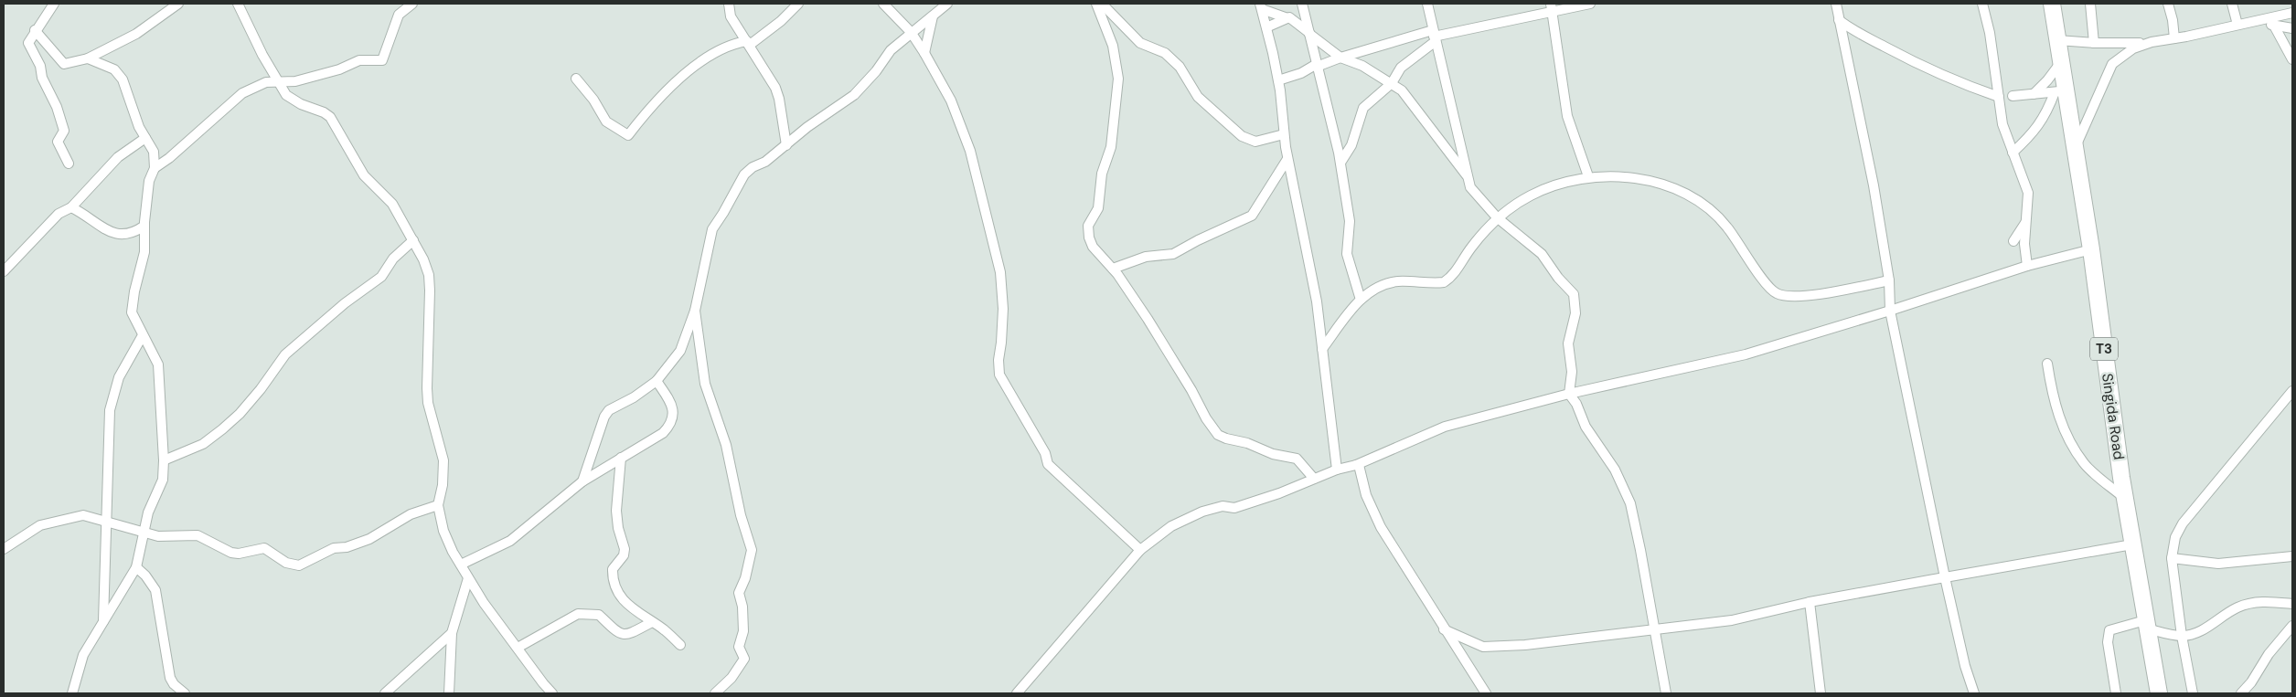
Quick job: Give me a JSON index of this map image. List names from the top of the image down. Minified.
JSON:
{"streets":{"highway":["T3","Singida Road"]}}
